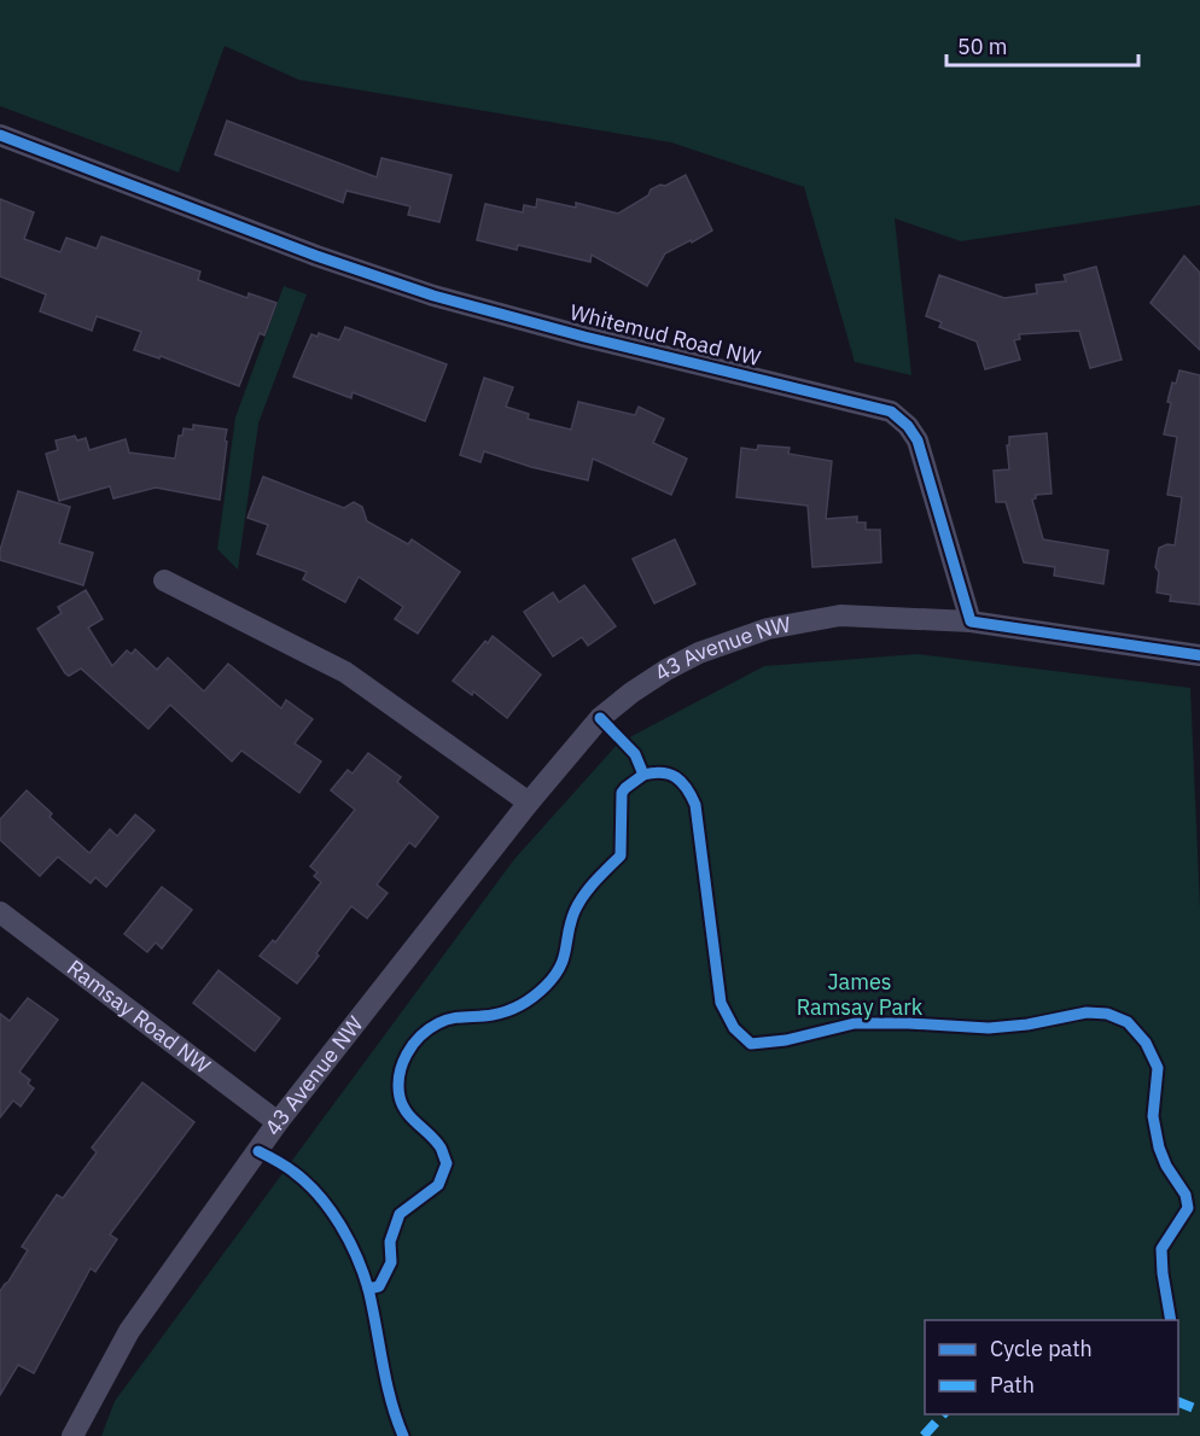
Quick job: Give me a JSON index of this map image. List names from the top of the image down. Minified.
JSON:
{"streets":{"street":["Whitemud Road NW","43 Avenue NW","Ramsay Road NW"]},"crossings":[["Whitemud Road NW","43 Avenue NW"],["43 Avenue NW","Ramsay Road NW"]],"parks":["James Ramsay Park"],"legend":["Cycle path","Path"],"scale_bar":"50 m"}
